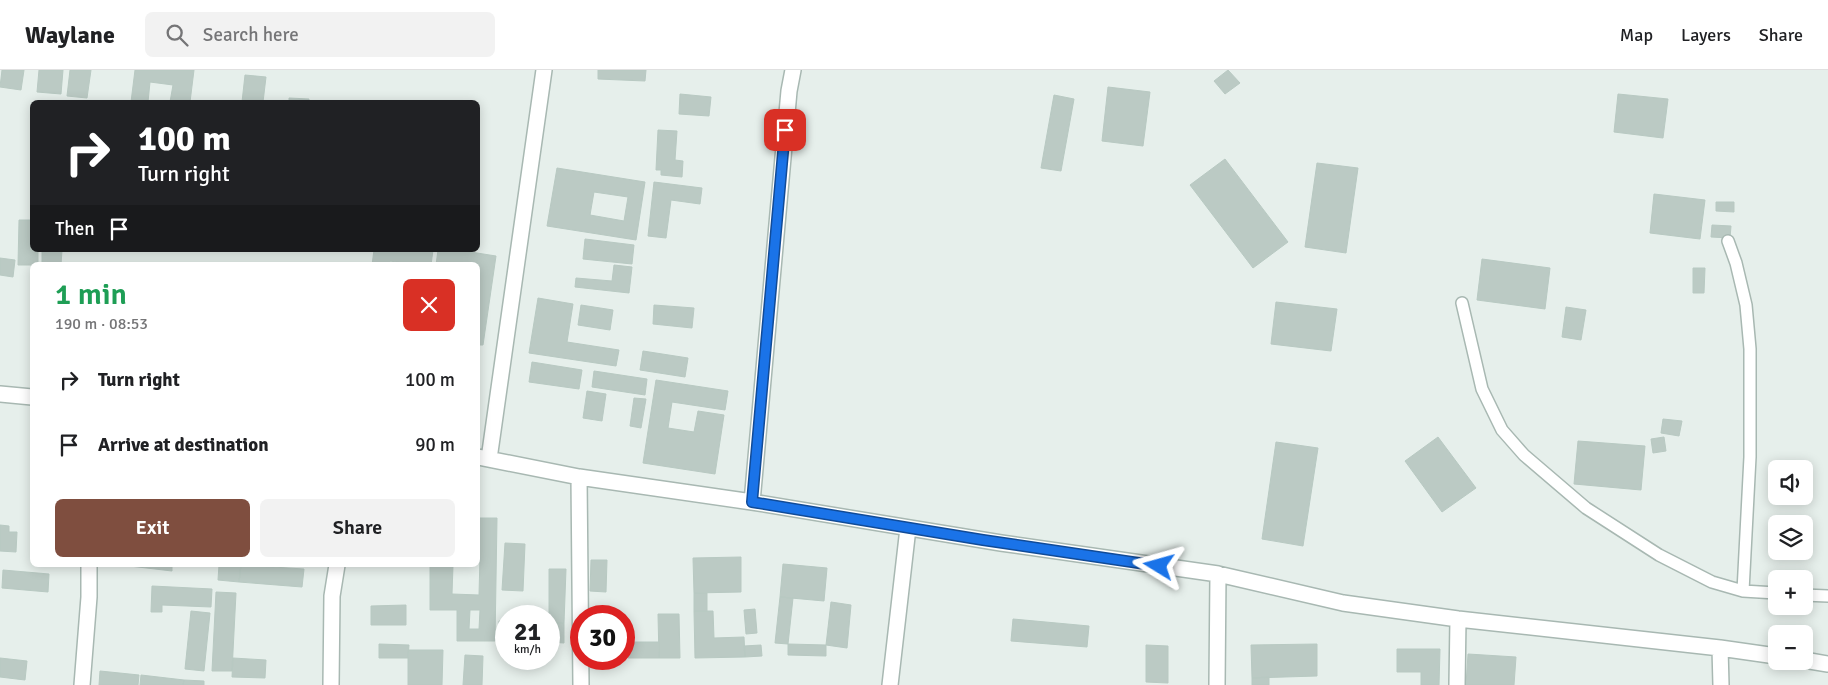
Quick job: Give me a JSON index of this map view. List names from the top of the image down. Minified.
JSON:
{"page":{"header":"Waylane","search":"Search here","nav":["Map","Layers","Share"],"turn":["100 m","Turn right"],"then":"Then","heading":["1 min","190 m · 08:53"],"list":[{"name":"Turn right","value":"100 m"},{"name":"Arrive at destination","value":"90 m"}],"map_buttons":["+","−"],"buttons":["Exit","Share"],"speed":"21 km/h","limit":"30"}}
